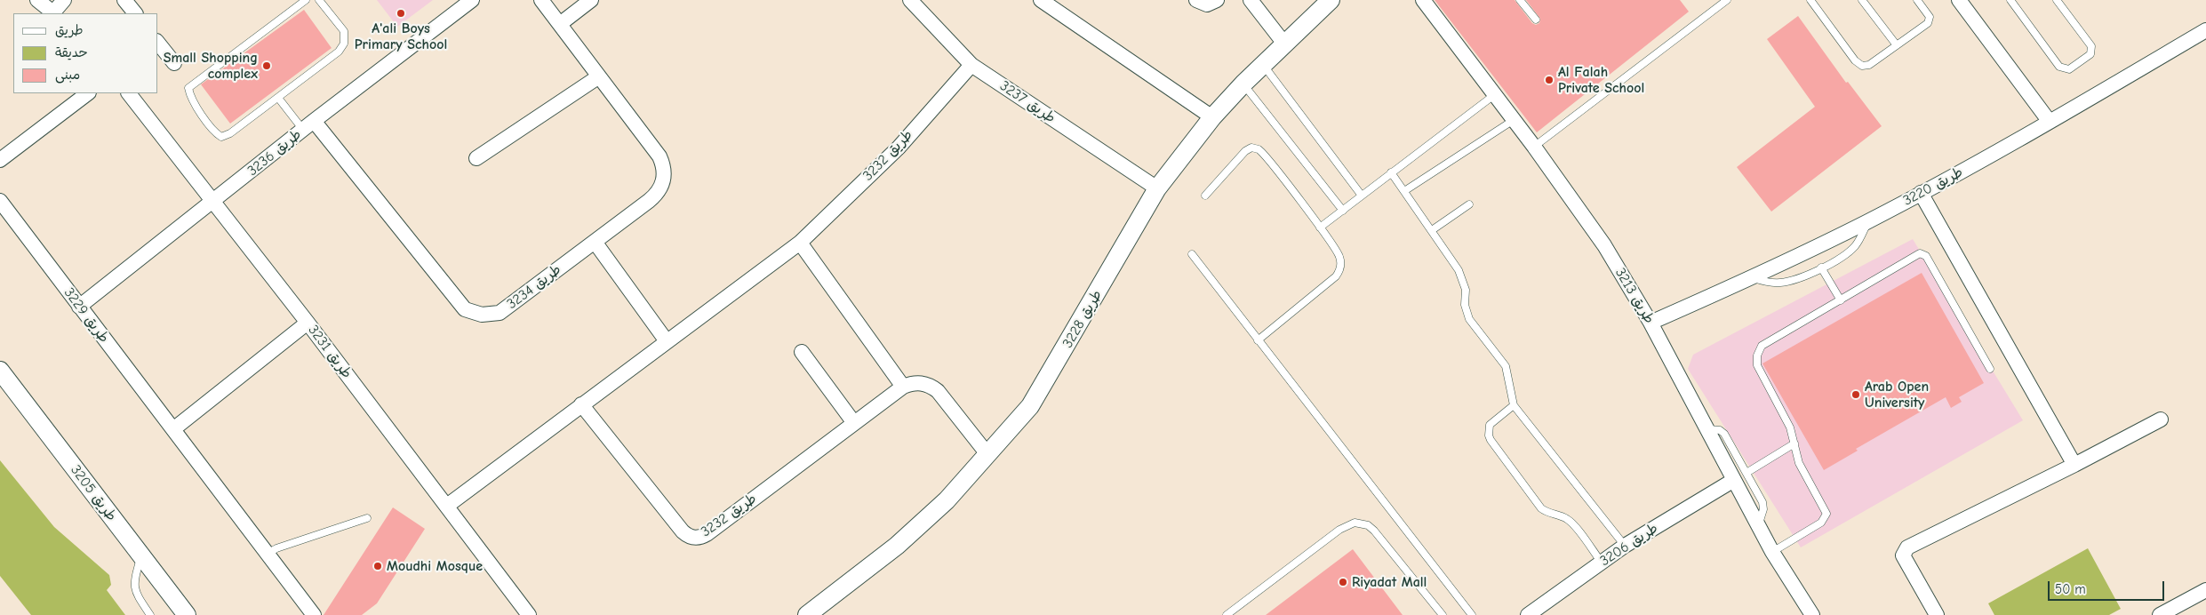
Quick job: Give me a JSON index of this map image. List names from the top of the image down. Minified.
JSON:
{"streets":{"street":["طريق 3237","طريق 3236","طريق 3232","طريق 3220","طريق 3234","طريق 3213","طريق 3229","طريق 3228","طريق 3231","طريق 3205","طريق 3206"]},"crossings":[["طريق 3237","طريق 3232"],["طريق 3237","طريق 3228"],["طريق 3236","طريق 3234"],["طريق 3236","طريق 3229"],["طريق 3236","طريق 3231"],["طريق 3232","طريق 3228"],["طريق 3232","طريق 3231"],["طريق 3220","طريق 3213"],["طريق 3213","طريق 3206"]],"places":["A'ali Boys Primary School","Small Shopping complex","Al Falah Private School","Arab Open University","Moudhi Mosque","Riyadat Mall"],"legend":["طريق","حديقة","مبنى"],"scale_bar":"50 m"}
